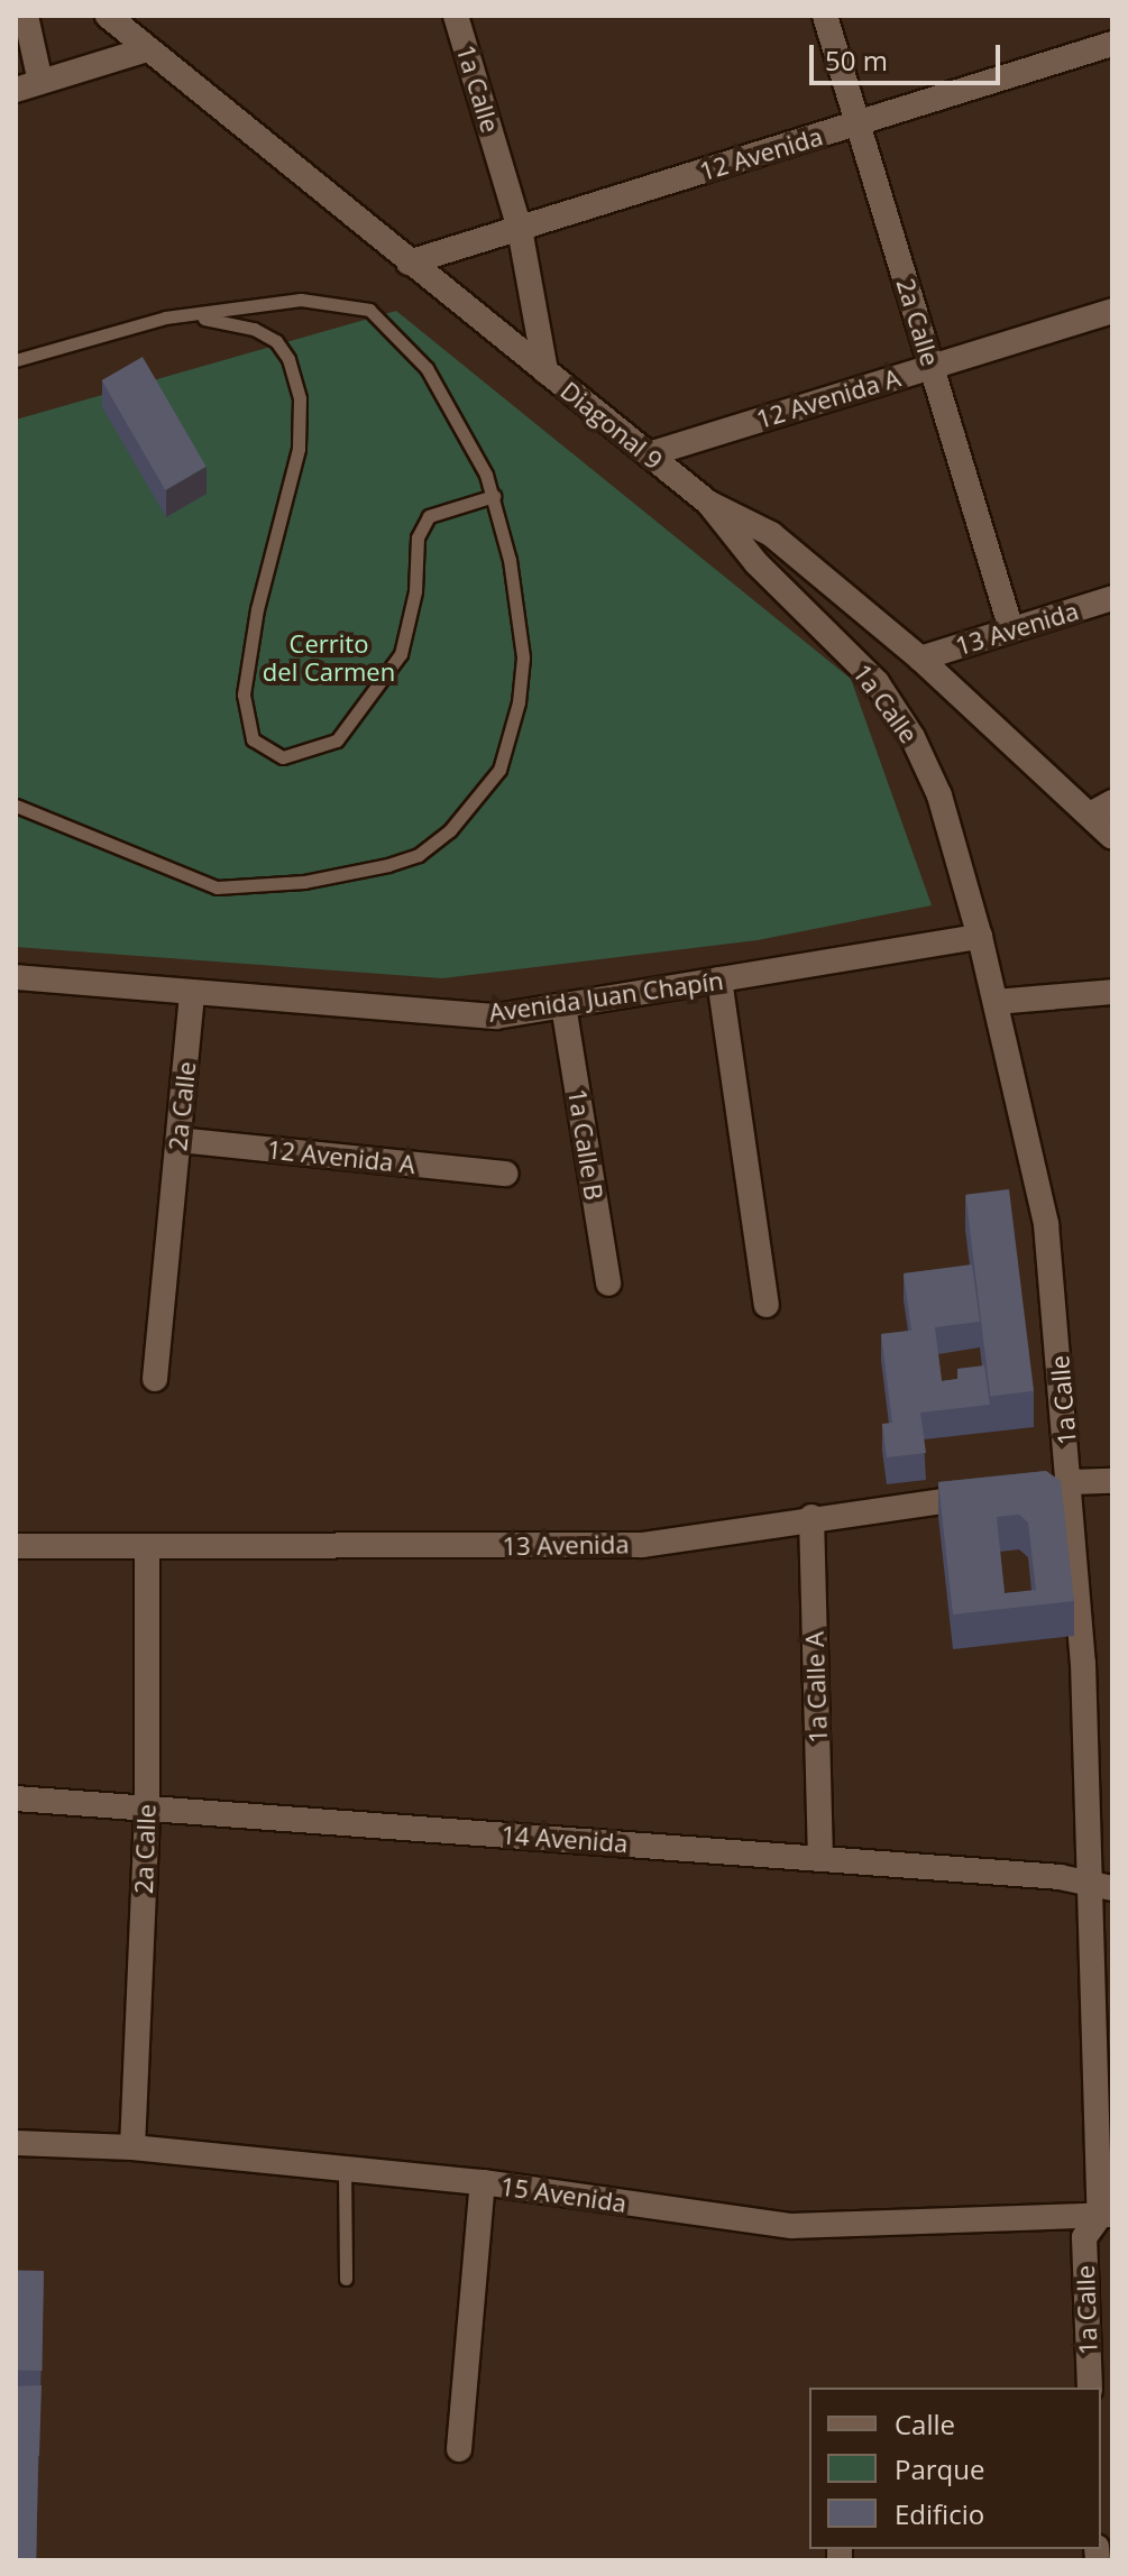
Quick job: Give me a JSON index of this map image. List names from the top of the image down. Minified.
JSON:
{"streets":{"street":["1a Calle","12 Avenida","2a Calle","12 Avenida A","Diagonal 9","13 Avenida","Avenida Juan Chapín","1a Calle B","1a Calle A","14 Avenida","15 Avenida"]},"crossings":[["1a Calle","12 Avenida"],["1a Calle","Diagonal 9"],["1a Calle","Avenida Juan Chapín"],["1a Calle","14 Avenida"],["1a Calle","15 Avenida"],["12 Avenida","2a Calle"],["12 Avenida","Diagonal 9"],["2a Calle","12 Avenida A"],["2a Calle","13 Avenida"],["2a Calle","Avenida Juan Chapín"],["2a Calle","14 Avenida"],["2a Calle","15 Avenida"],["12 Avenida A","Diagonal 9"],["Diagonal 9","13 Avenida"],["13 Avenida","1a Calle A"],["Avenida Juan Chapín","1a Calle B"],["1a Calle A","14 Avenida"]],"parks":["Cerrito del Carmen"],"legend":["Calle","Parque","Edificio"],"scale_bar":"50 m"}
